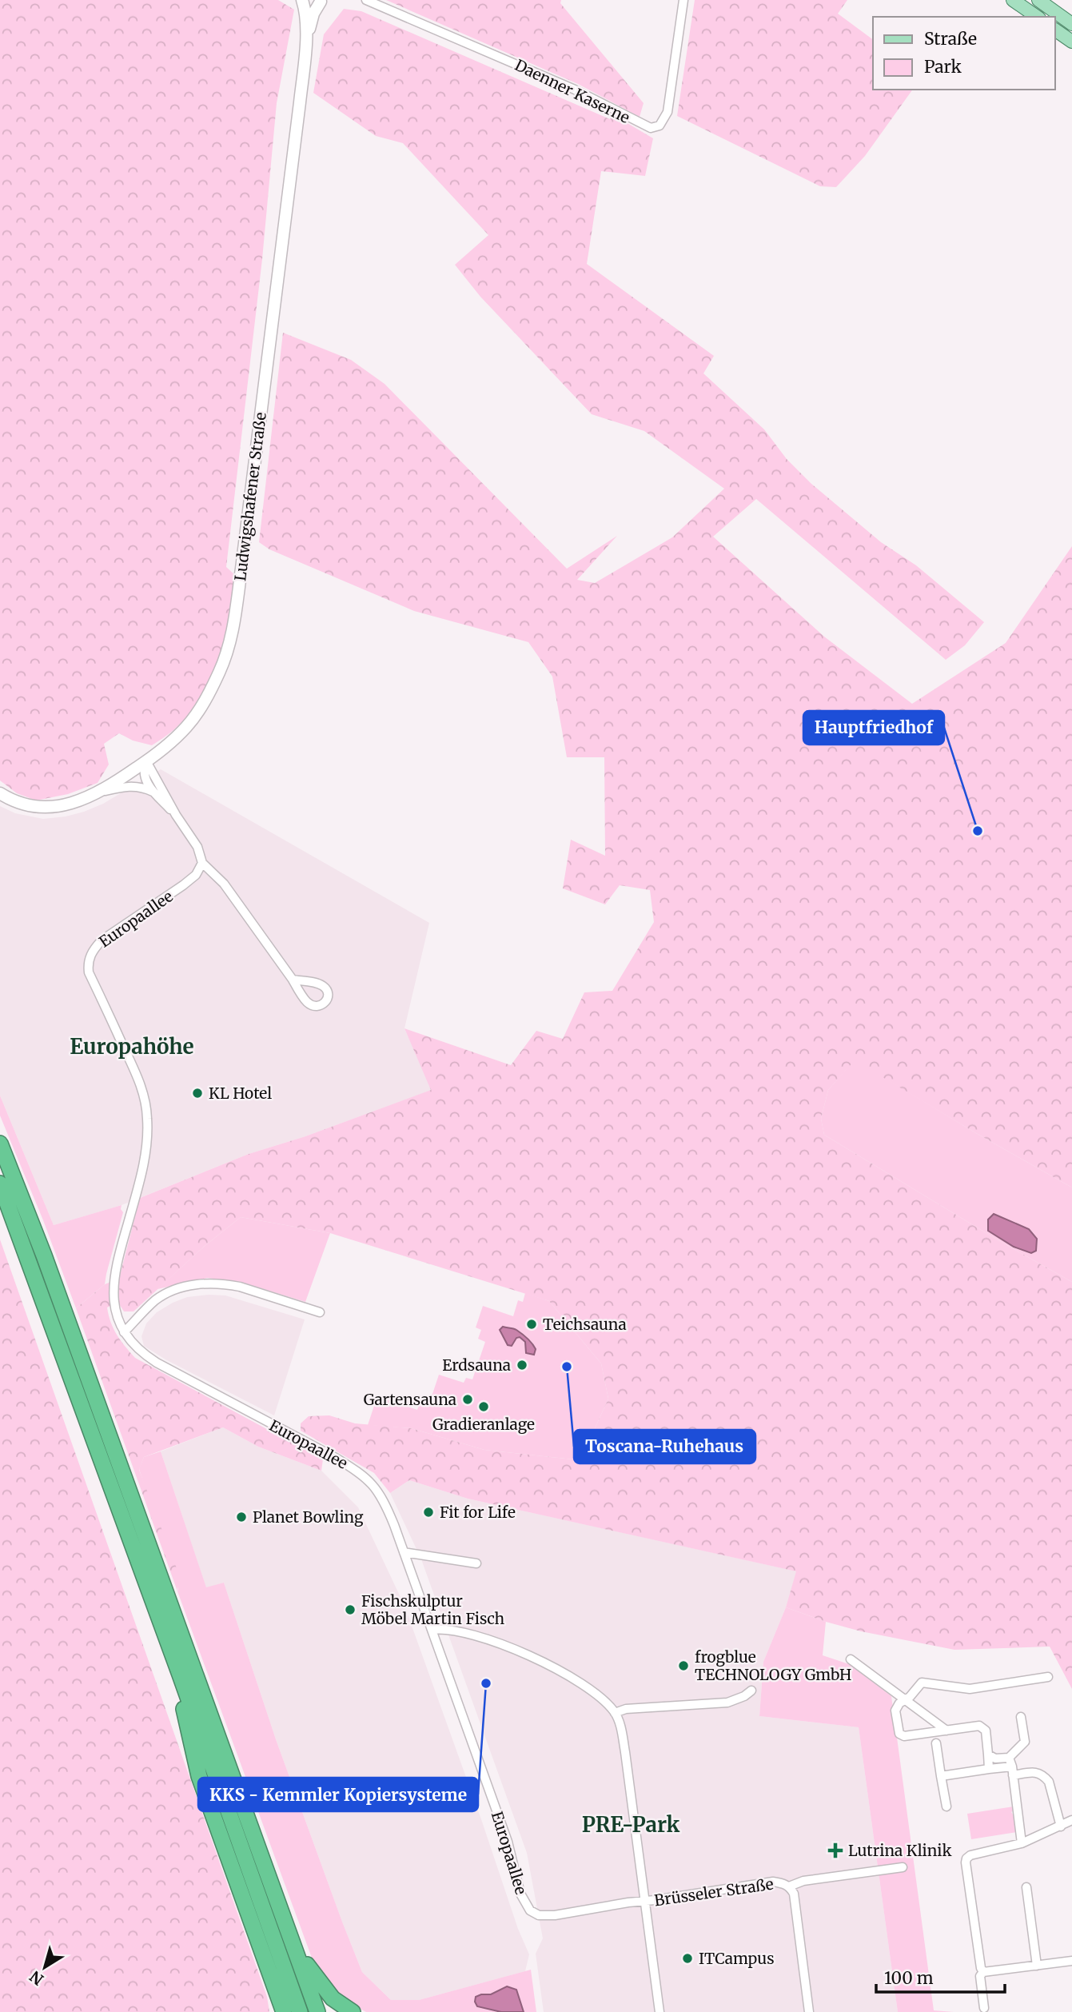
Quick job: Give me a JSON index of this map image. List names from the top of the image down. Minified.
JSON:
{"streets":{"street":["Daenner Kaserne","Ludwigshafener Straße","Europaallee","Brüsseler Straße"]},"crossings":[["Europaallee","Brüsseler Straße"]],"districts":["Europahöhe","PRE-Park"],"places":{"other":["Hauptfriedhof","KL Hotel","Teichsauna","Erdsauna","Toscana-Ruhehaus","Gartensauna","Gradieranlage","Fit for Life","Planet Bowling","Fischskulptur Möbel Martin Fisch","frogblue TECHNOLOGY GmbH","KKS - Kemmler Kopiersysteme","ITCampus"],"health":["Lutrina Klinik"]},"legend":["Straße","Park"],"scale_bar":"100 m","north":"bottom left"}
